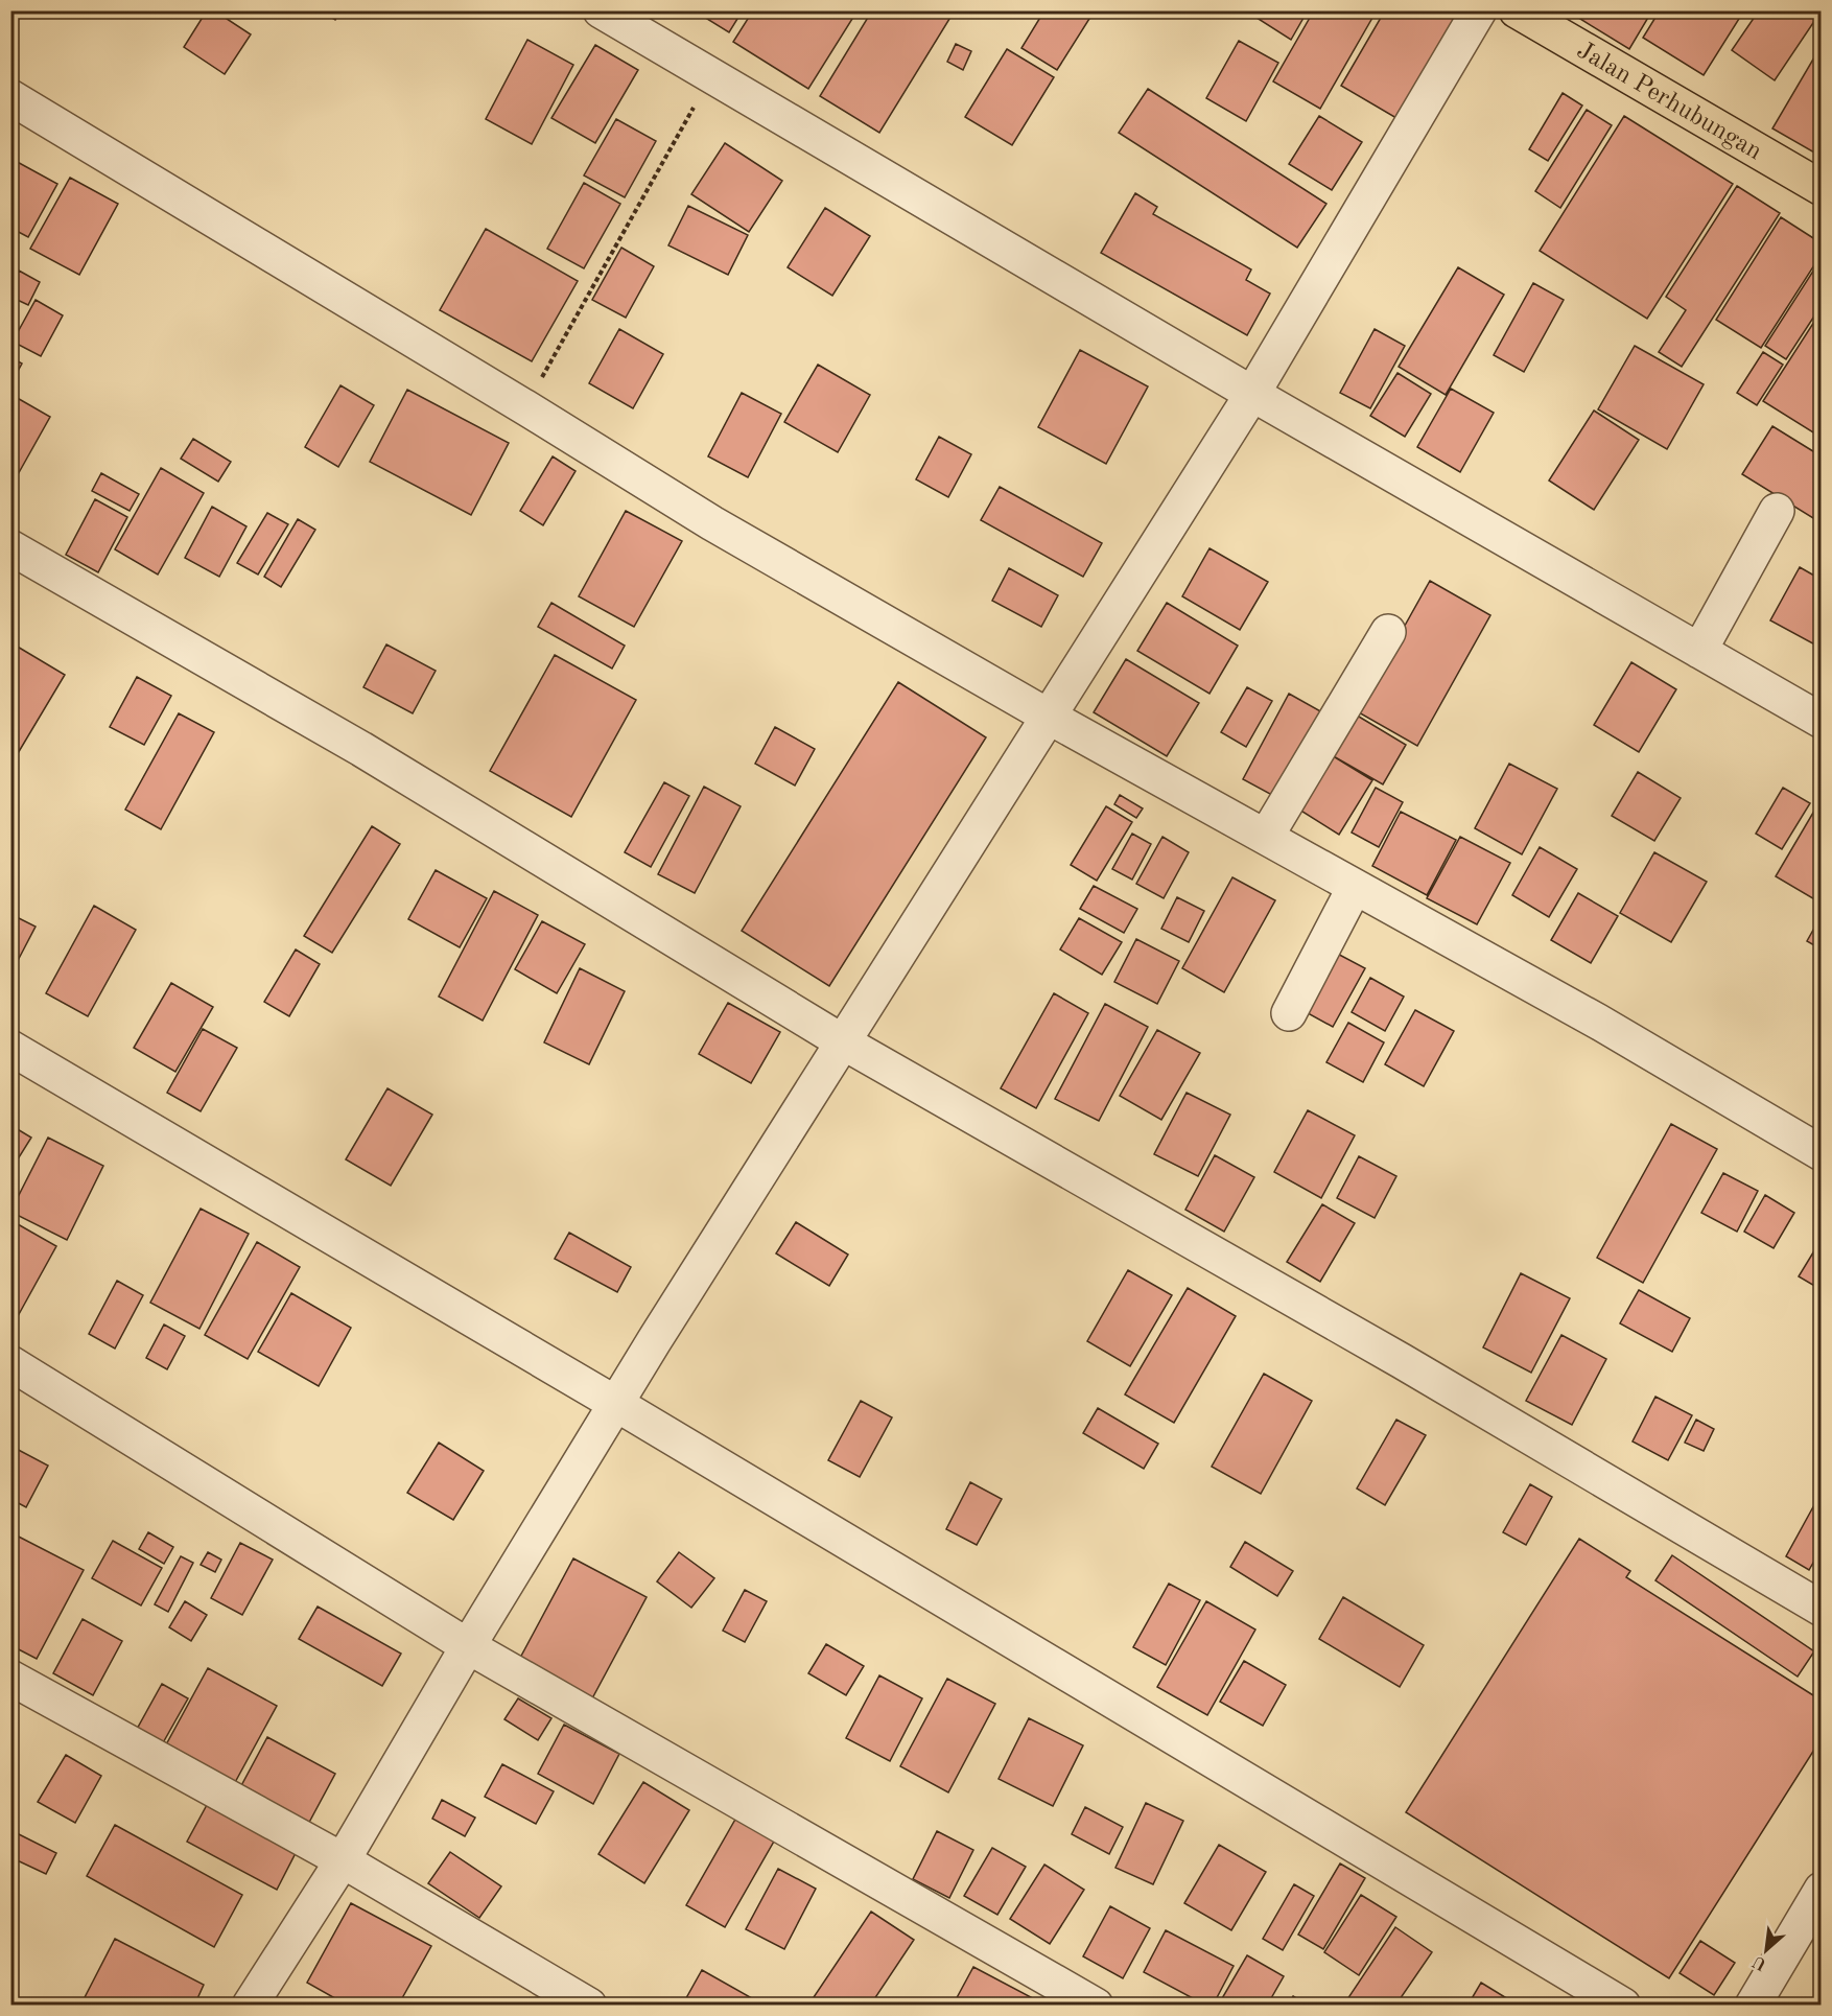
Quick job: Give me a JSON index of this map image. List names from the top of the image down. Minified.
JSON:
{"streets":{"main road":["Jalan Perhubungan"]},"north":"bottom left"}
